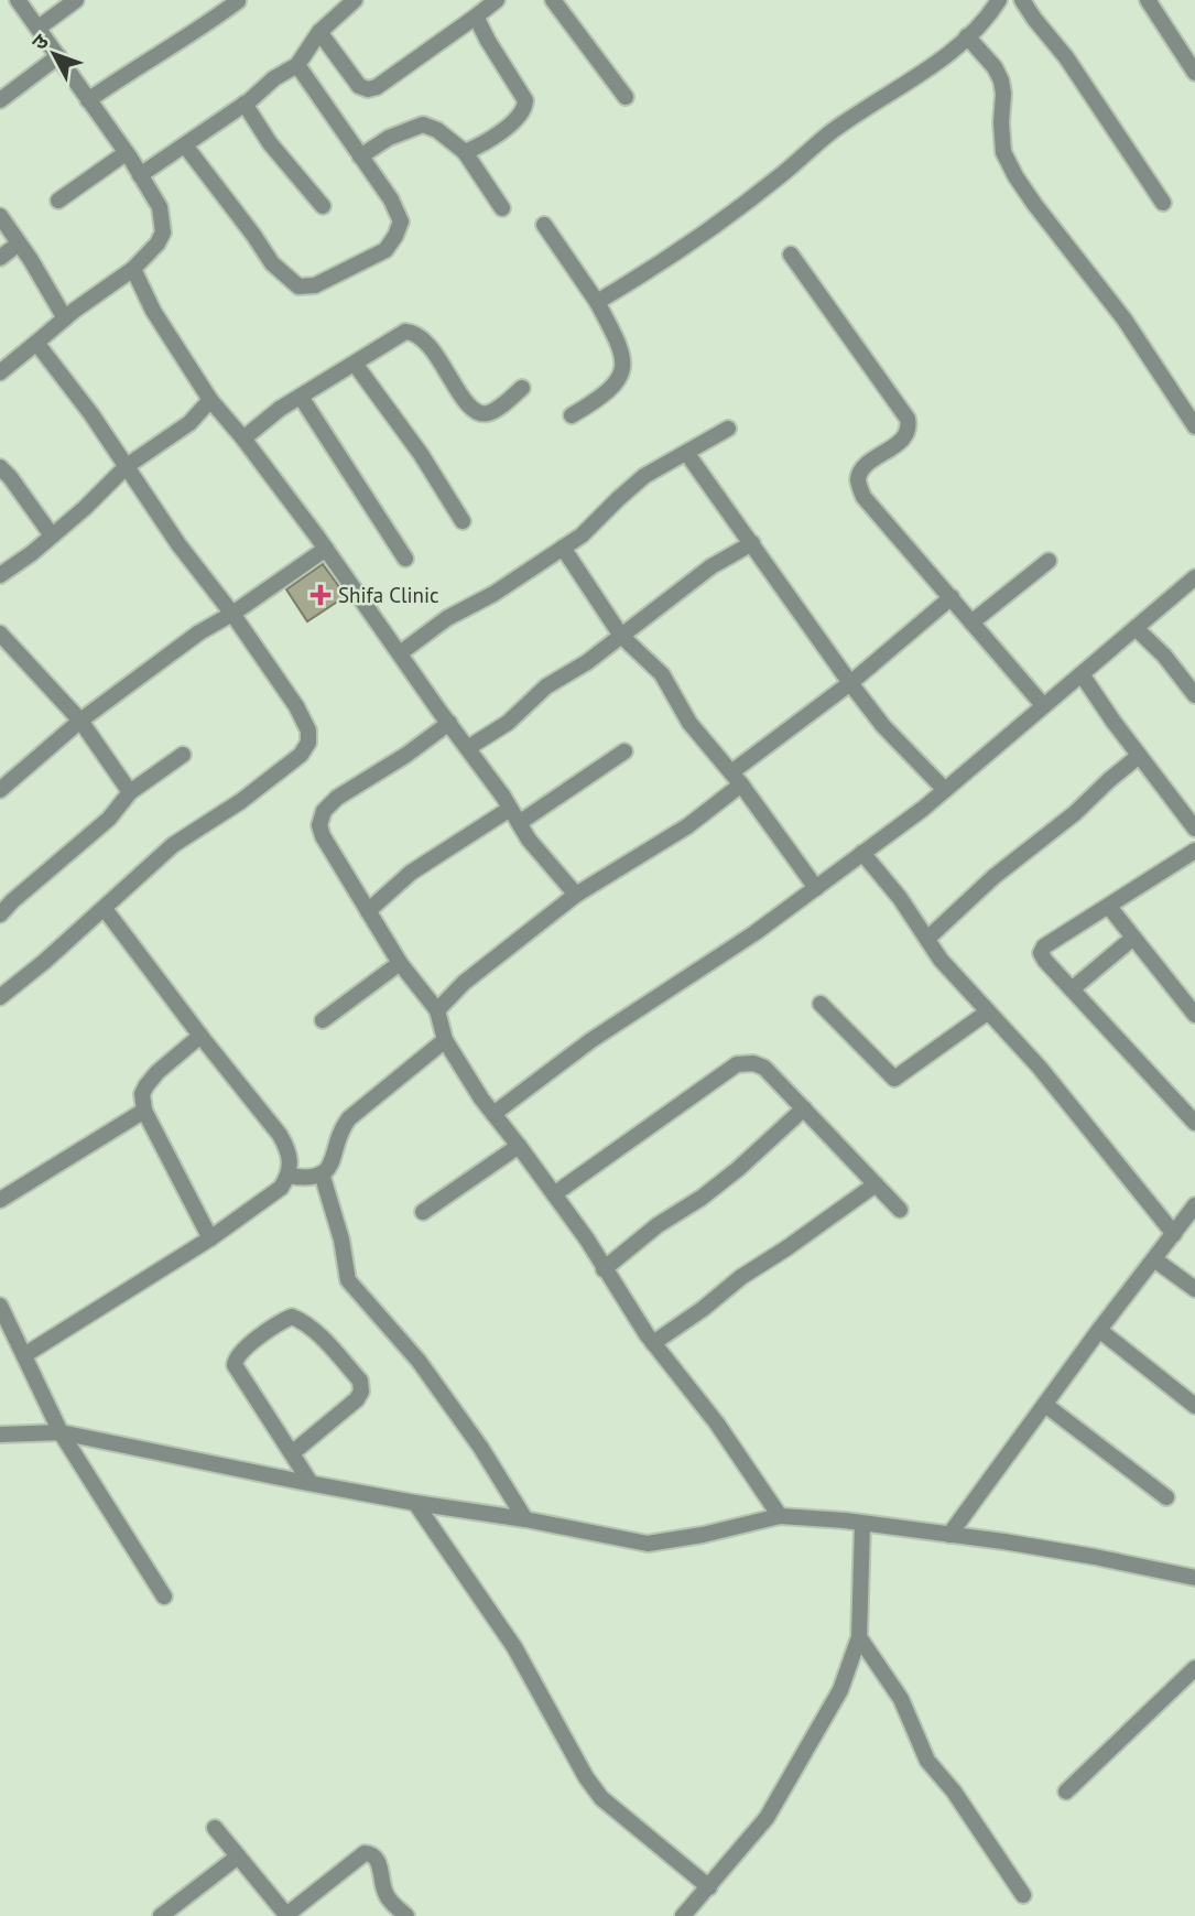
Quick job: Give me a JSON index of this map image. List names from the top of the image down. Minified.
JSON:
{"places":{"health":["Shifa Clinic"]},"north":"top left"}
